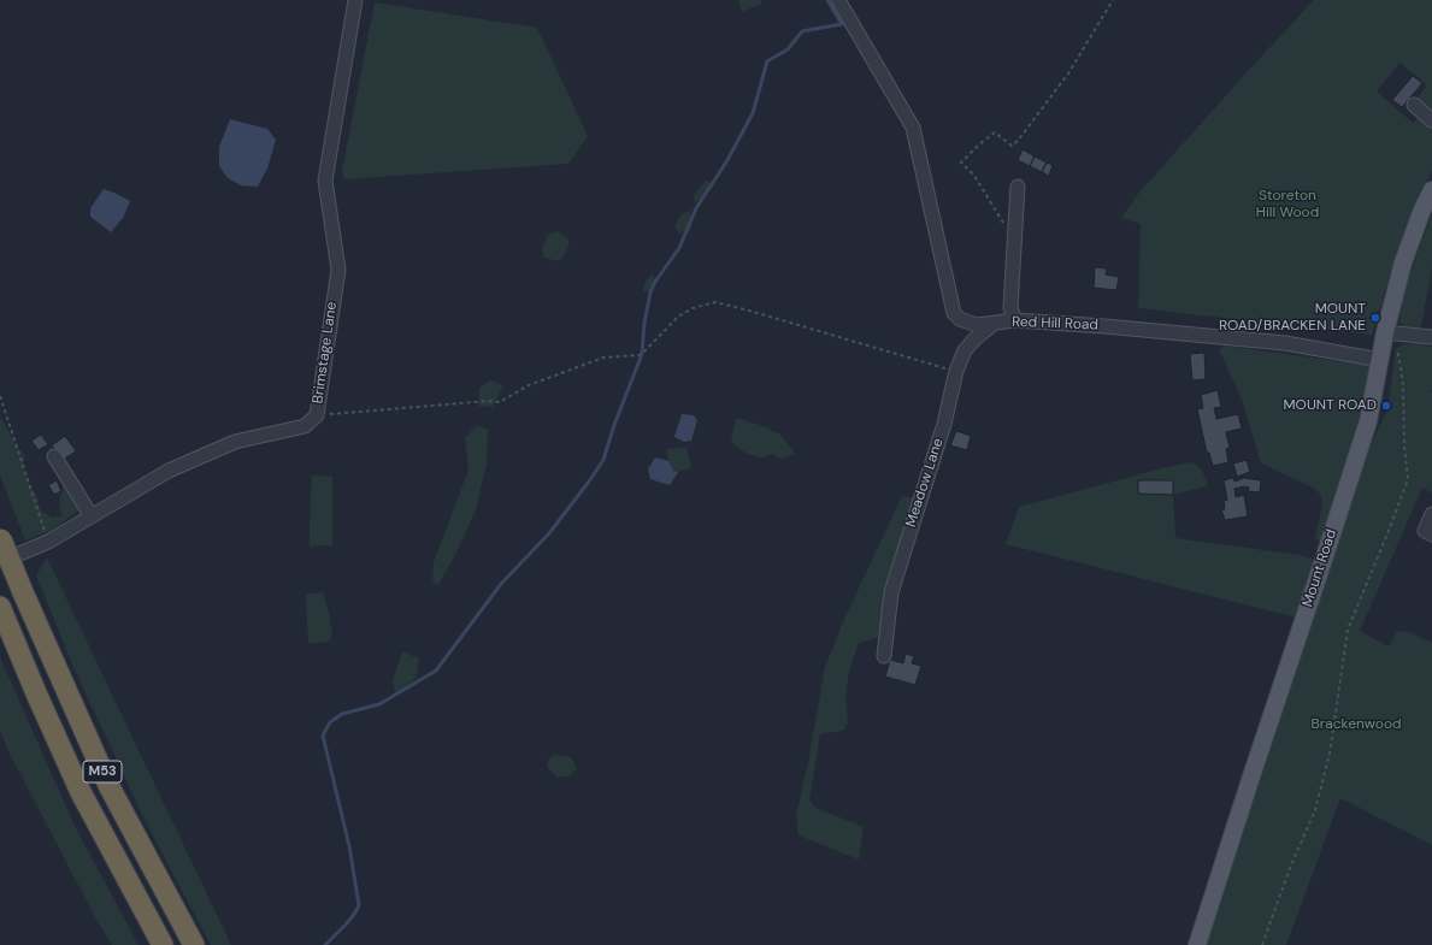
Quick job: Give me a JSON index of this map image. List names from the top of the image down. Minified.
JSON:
{"streets":{"highway":["M53"],"main road":["Mount Road"],"street":["Red Hill Road","Brimstage Lane","Meadow Lane"]},"crossings":[["Red Hill Road","Meadow Lane"],["Red Hill Road","Mount Road"]],"parks":["Storeton Hill Wood","Brackenwood"],"places":["MOUNT ROAD/BRACKEN LANE","MOUNT ROAD"]}
